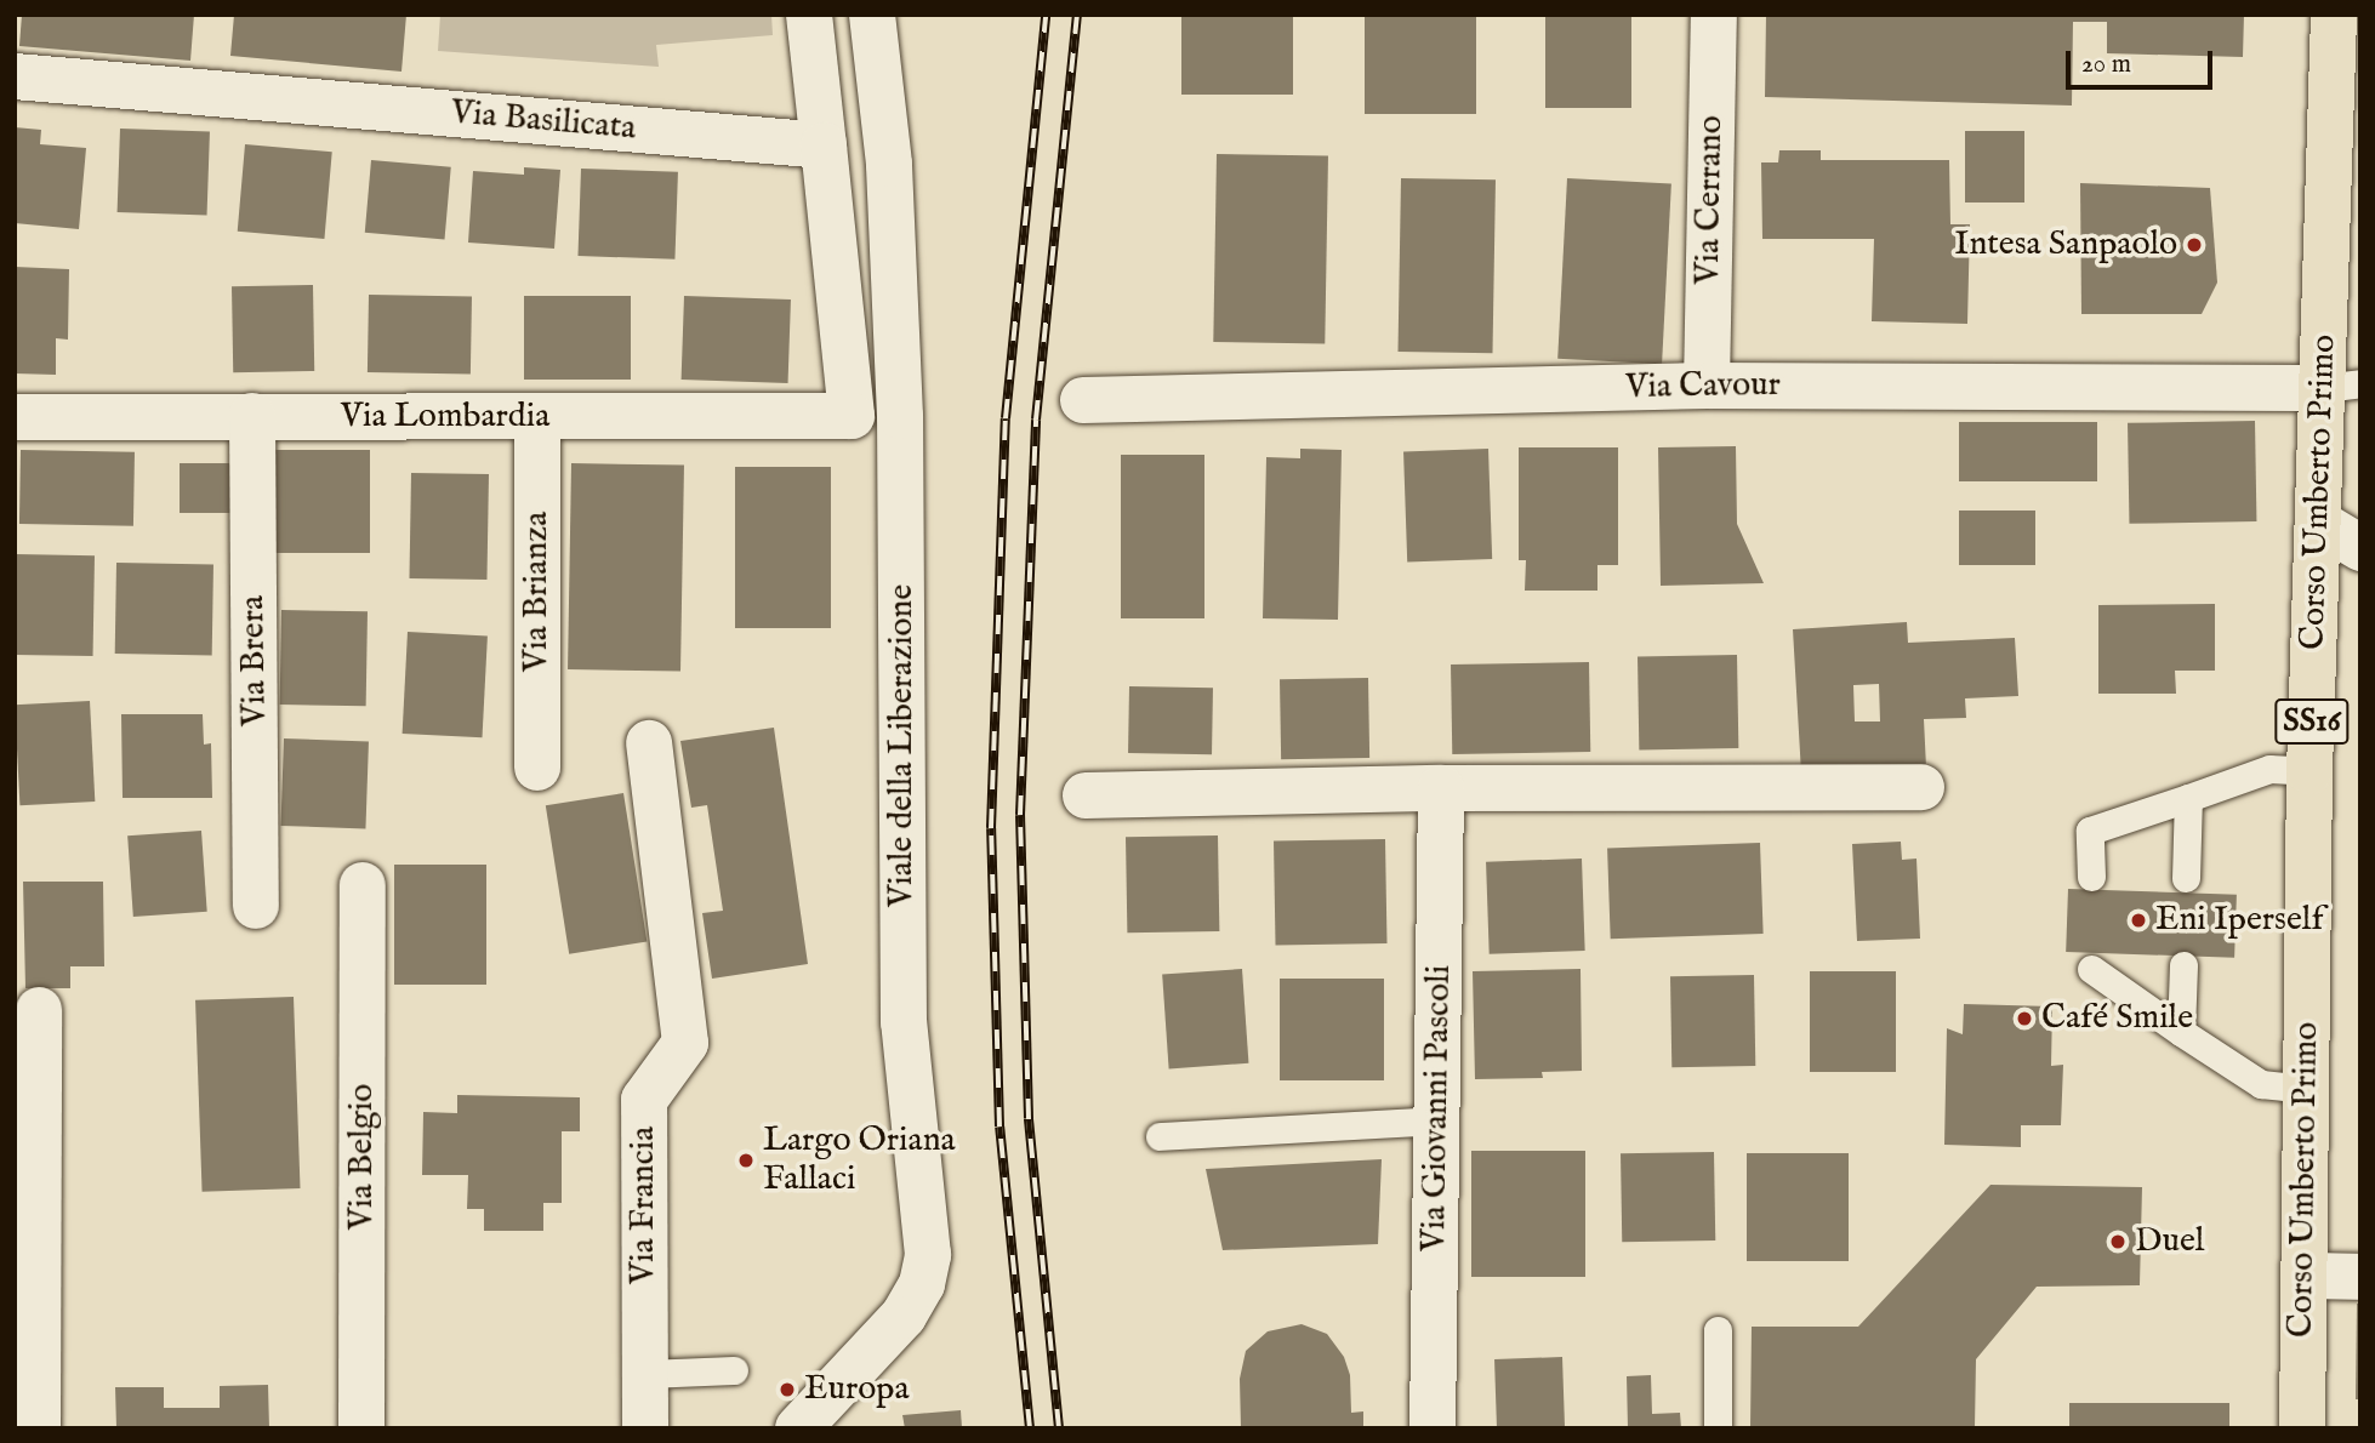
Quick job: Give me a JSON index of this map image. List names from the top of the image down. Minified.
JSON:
{"streets":{"main road":["Corso Umberto Primo","SS16"],"street":["Via Basilicata","Via Cerrano","Via Cavour","Via Lombardia","Via Brianza","Via Brera","Viale della Liberazione","Via Giovanni Pascoli","Via Belgio","Via Francia"]},"crossings":[["Via Basilicata","Via Lombardia"],["Via Cerrano","Via Cavour"],["Via Cavour","Corso Umberto Primo"],["Via Lombardia","Via Brianza"],["Via Lombardia","Via Brera"]],"places":["Intesa Sanpaolo","Eni Iperself","Café Smile","Largo Oriana Fallaci","Duel","Europa"],"scale_bar":"20 m"}
